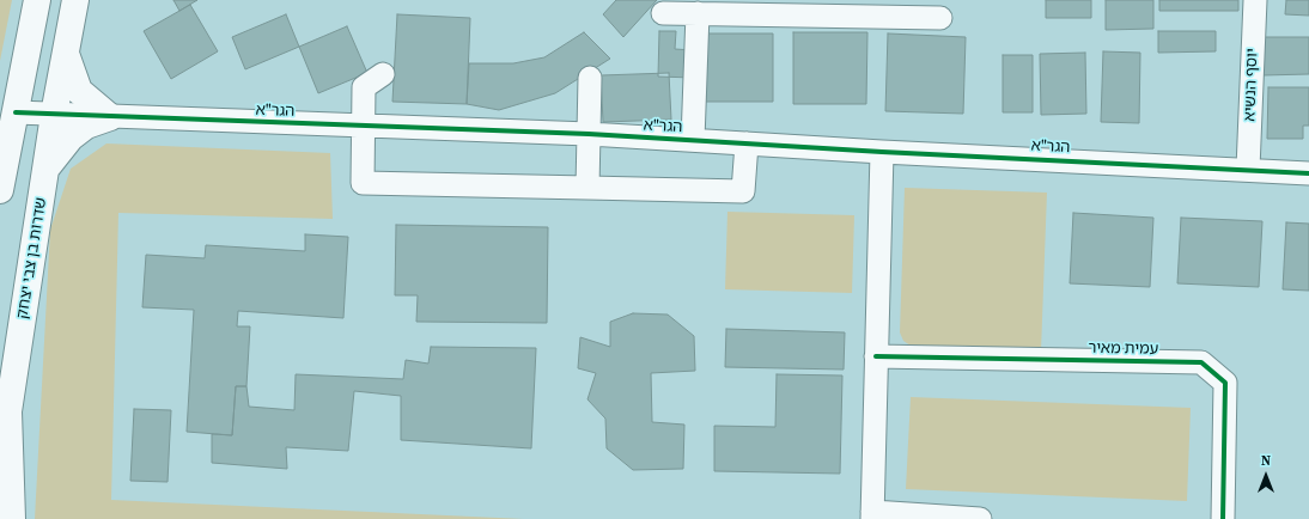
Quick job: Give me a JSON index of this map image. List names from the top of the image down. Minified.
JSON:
{"streets":{"main road":["שדרות בן צבי יצחק"],"street":["יוסף הנשיא","הגר\"א","עמית מאיר"]},"crossings":[["יוסף הנשיא","הגר\"א"],["הגר\"א","שדרות בן צבי יצחק"]],"north":"top"}
